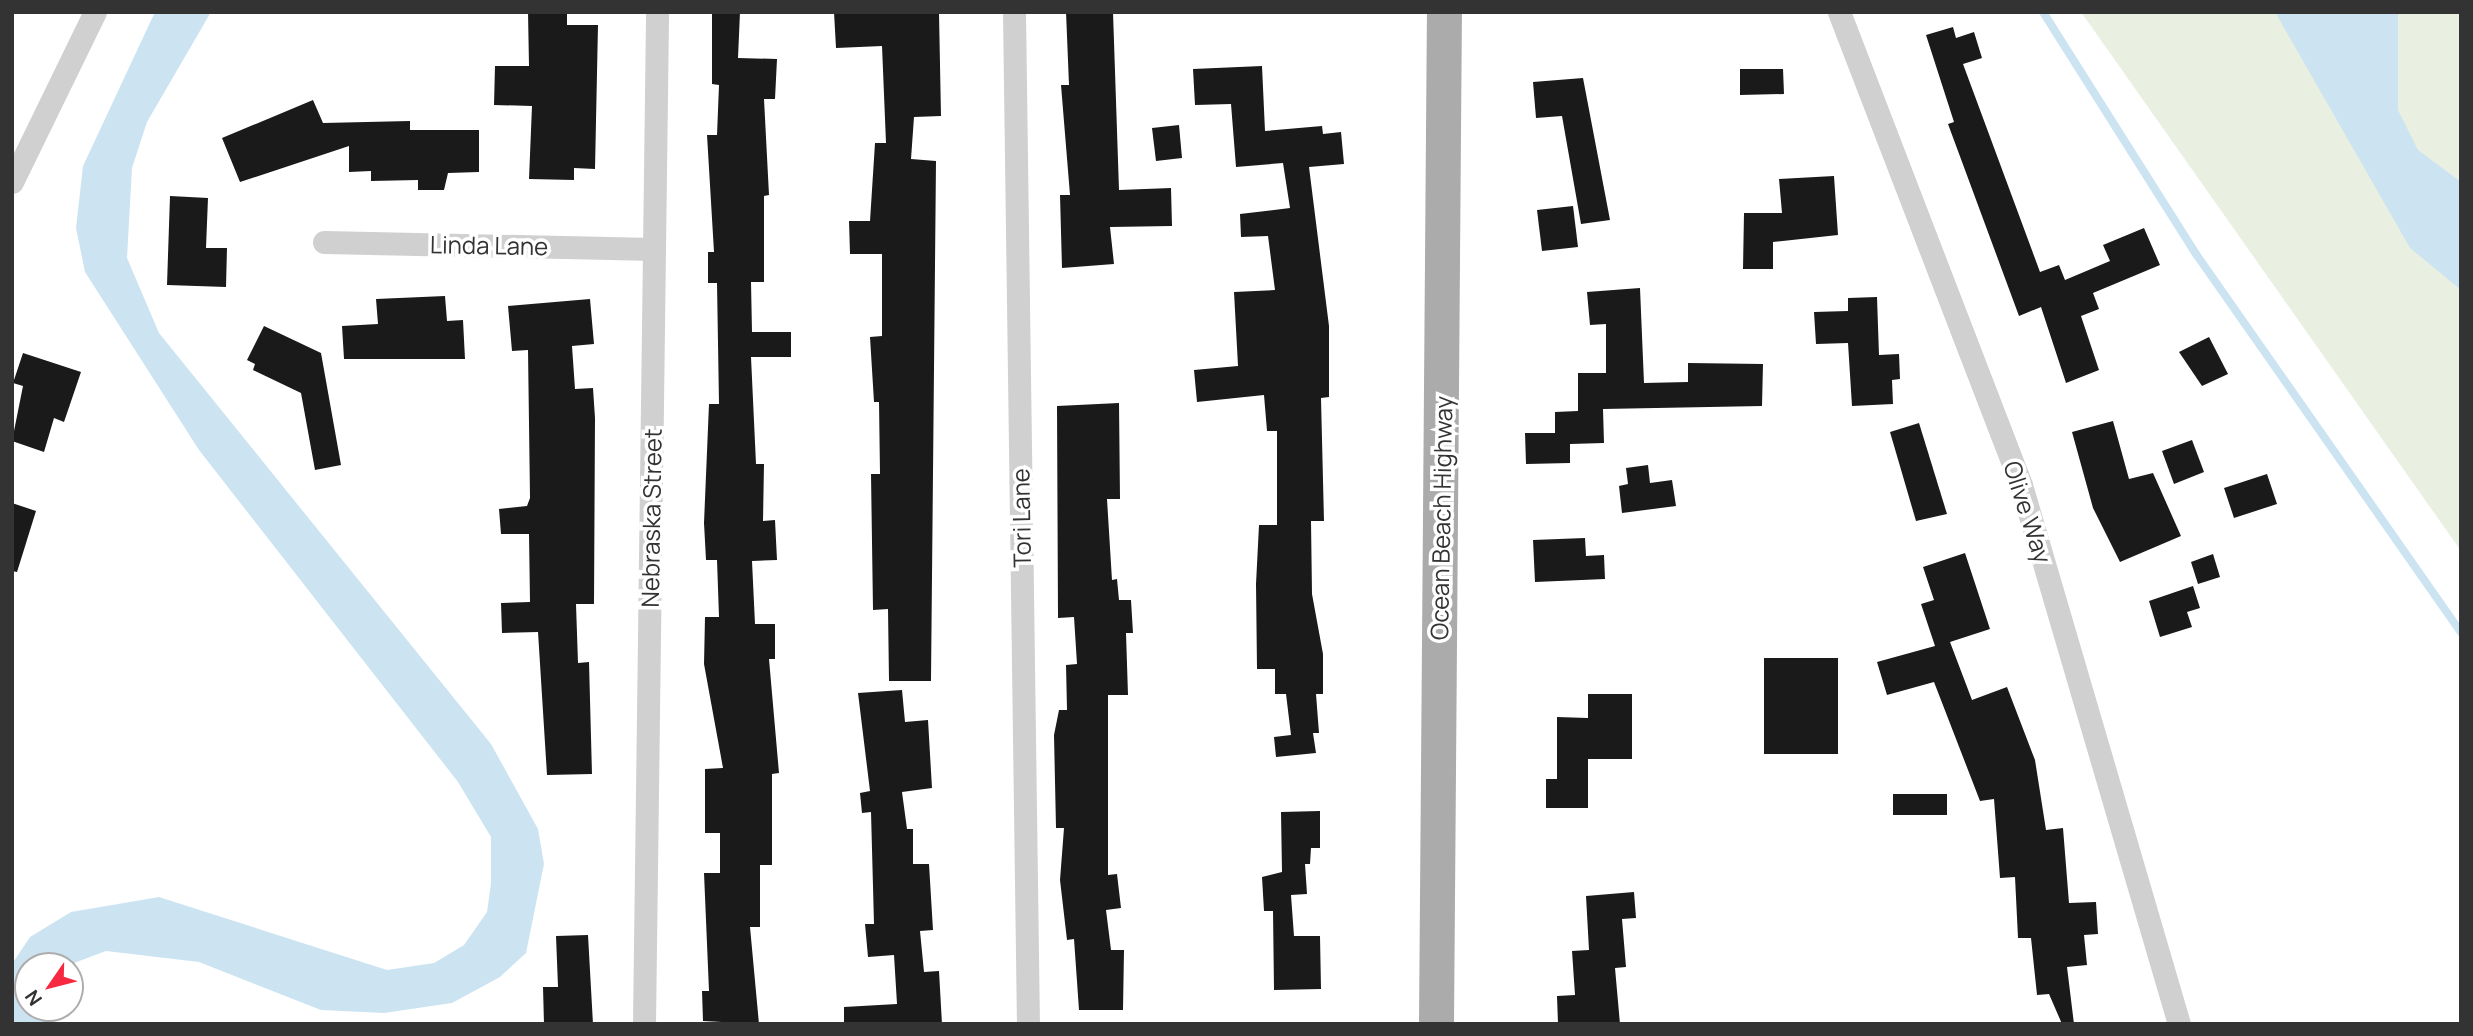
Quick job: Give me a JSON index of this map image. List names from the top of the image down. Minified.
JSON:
{"streets":{"main road":["Ocean Beach Highway"],"street":["Linda Lane","Olive Way","Nebraska Street","Tori Lane"]},"crossings":[["Linda Lane","Nebraska Street"]],"north":"bottom left"}
